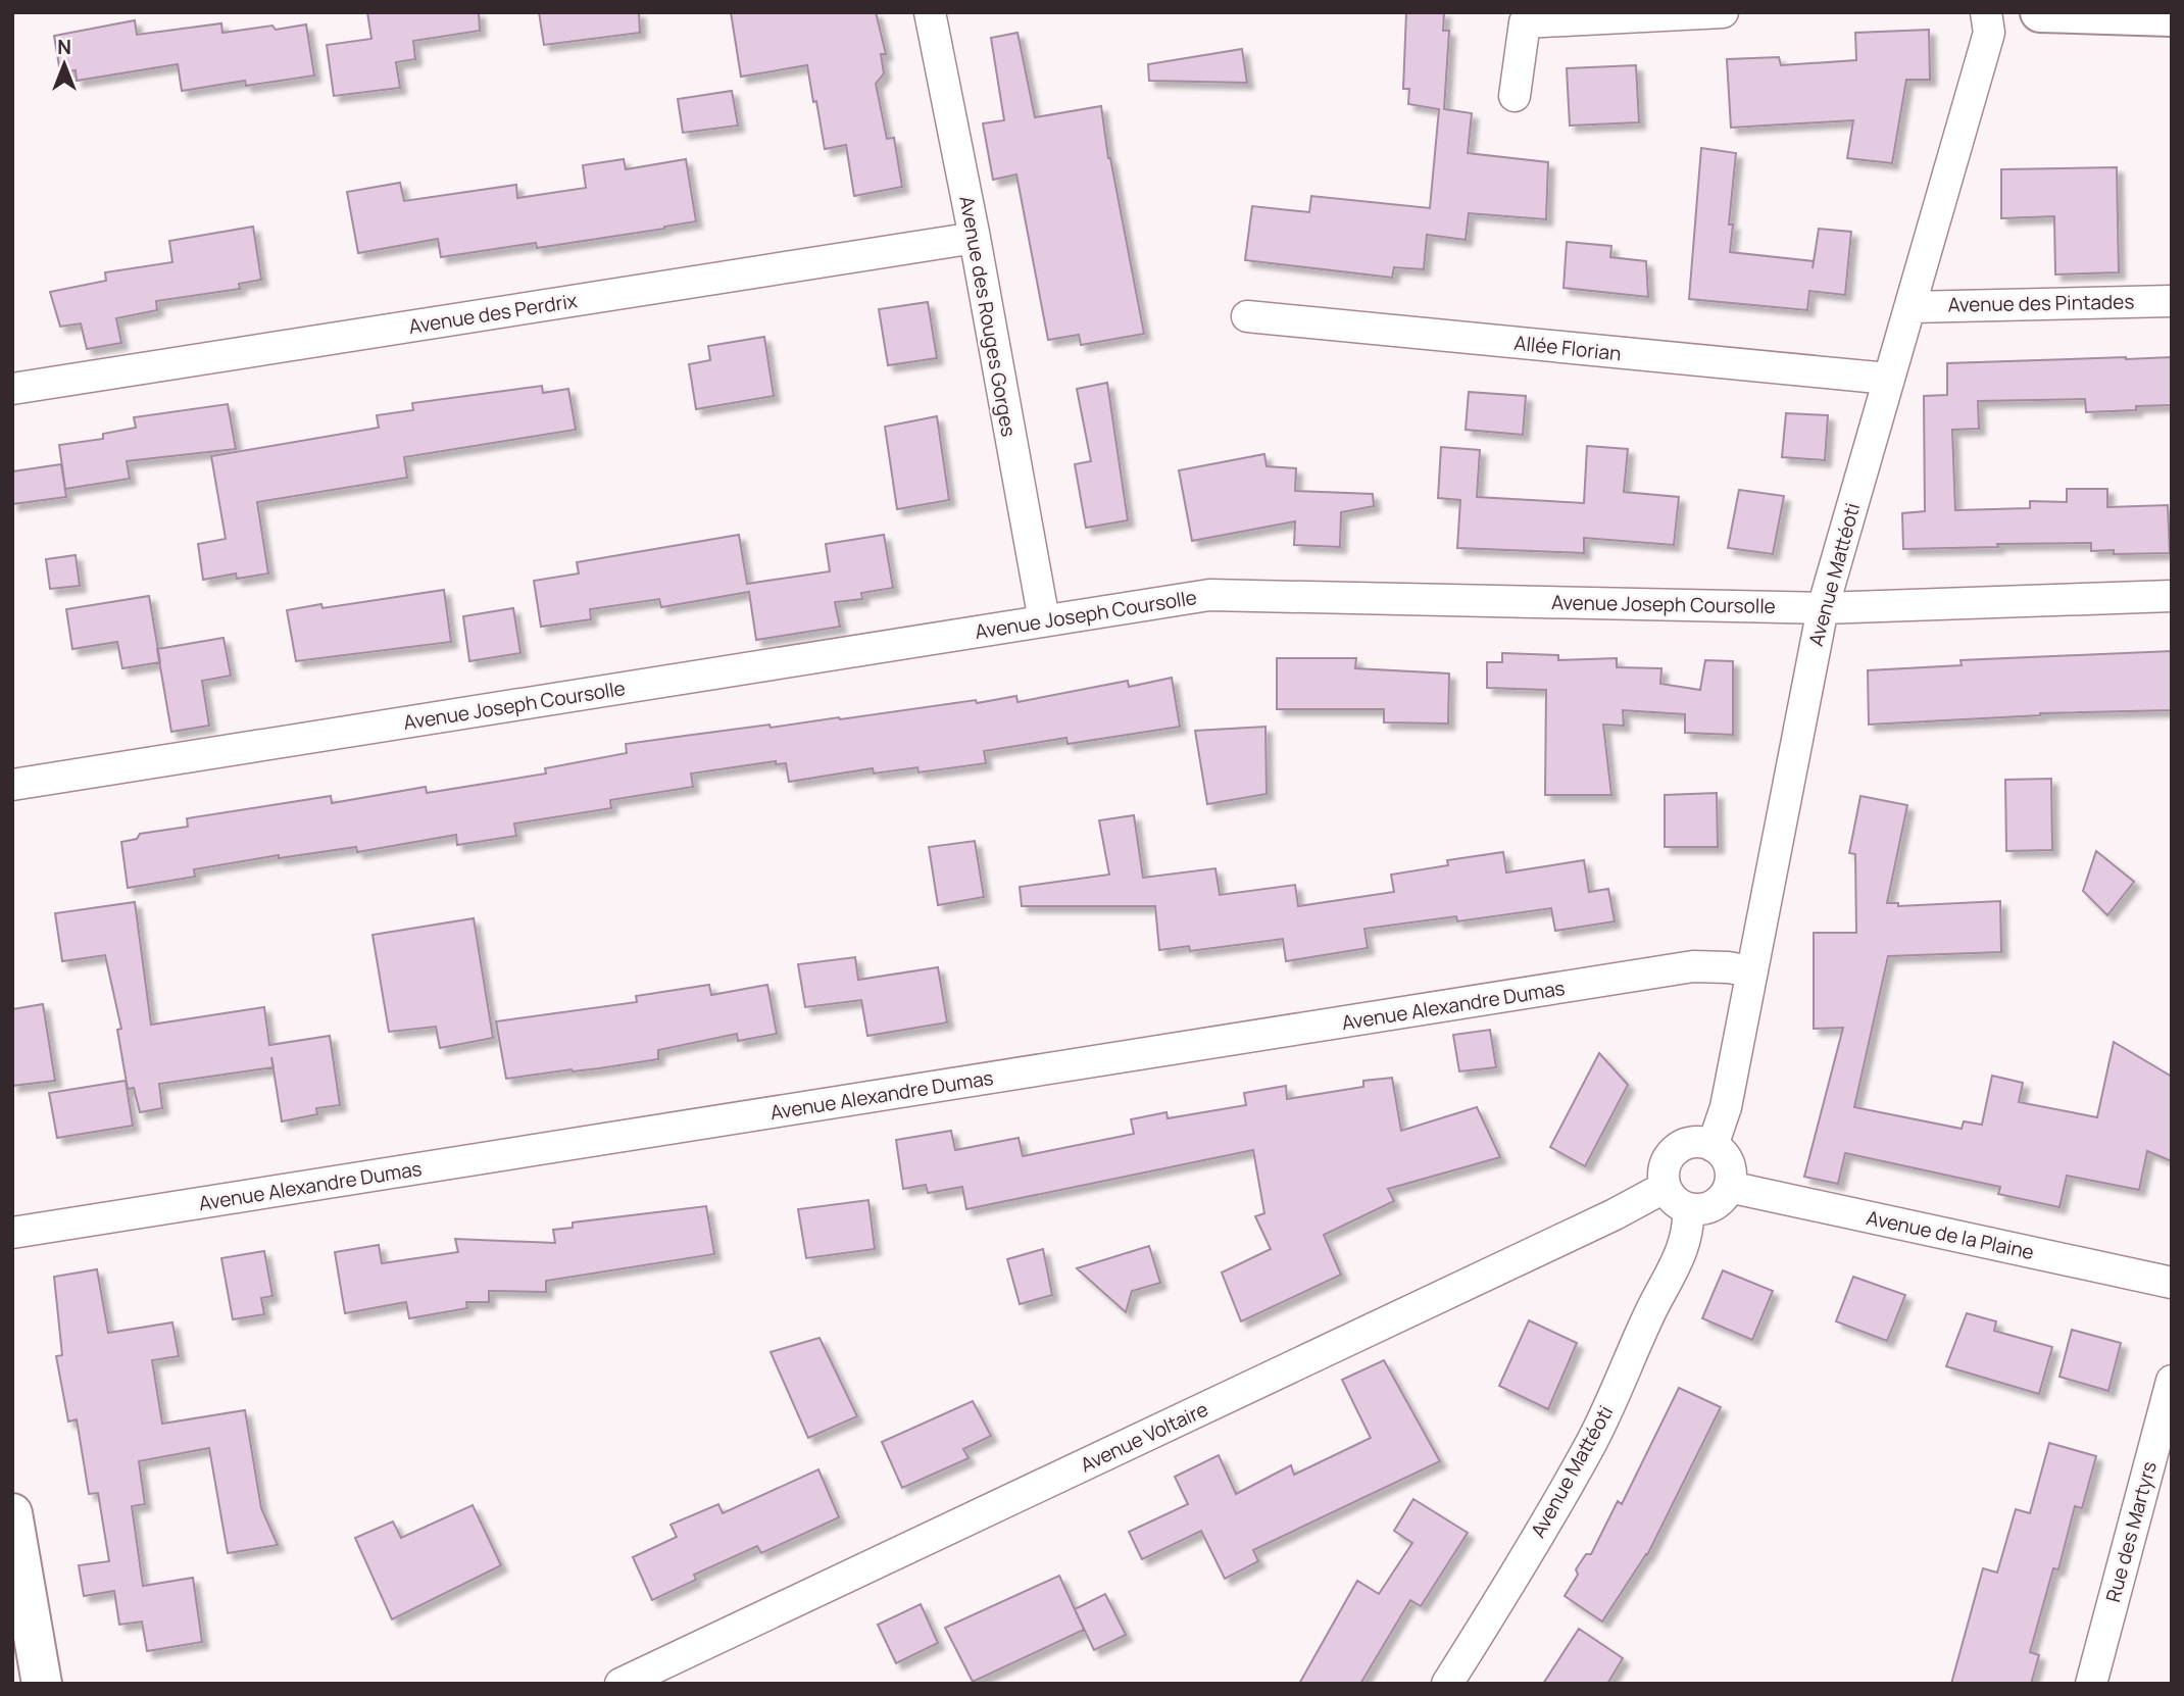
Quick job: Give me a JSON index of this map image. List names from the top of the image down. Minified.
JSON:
{"streets":{"street":["Avenue des Pintades","Avenue des Perdrix","Avenue des Rouges Gorges","Allée Florian","Avenue Mattéoti","Avenue Joseph Coursolle","Avenue Alexandre Dumas","Avenue de la Plaine","Avenue Voltaire","Rue des Martyrs"]},"crossings":[["Avenue des Pintades","Avenue Mattéoti"],["Avenue des Perdrix","Avenue des Rouges Gorges"],["Avenue des Rouges Gorges","Avenue Joseph Coursolle"],["Allée Florian","Avenue Mattéoti"],["Avenue Mattéoti","Avenue Joseph Coursolle"],["Avenue Mattéoti","Avenue Alexandre Dumas"],["Avenue Mattéoti","Avenue de la Plaine"],["Avenue Mattéoti","Avenue Voltaire"],["Avenue de la Plaine","Avenue Voltaire"]],"north":"top"}
